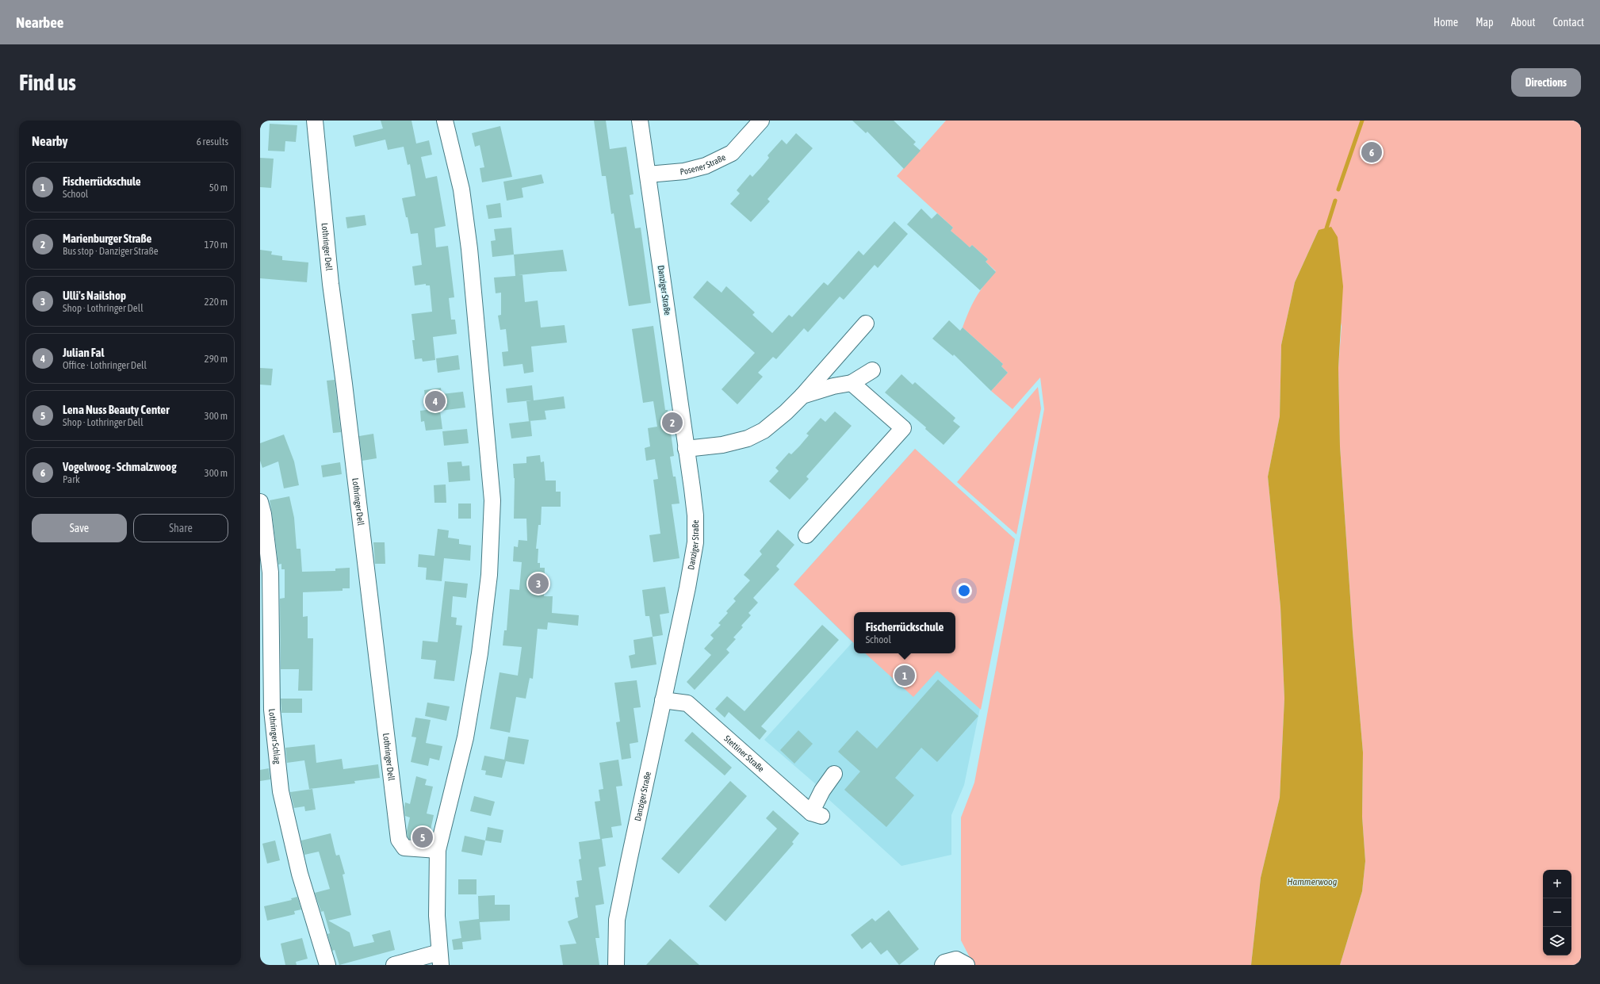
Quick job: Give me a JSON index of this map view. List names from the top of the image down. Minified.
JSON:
{"streets":{"street":["Posener Straße","Lothringer Dell","Danziger Straße","Lothringer Schlag","Stettiner Straße"]},"crossings":[["Posener Straße","Danziger Straße"],["Danziger Straße","Stettiner Straße"]],"water":["Hammerwoog"],"page":{"header":"Nearbee","nav":["Home","Map","About","Contact"],"buttons":["Directions",["Save","Share"]],"title":"Find us","heading":["Nearby","6 results"],"pins":["6","4","2","3","1","5"],"list":[{"mark":"1","name":"Fischerrückschule","note":"School","value":"50 m"},{"mark":"2","name":"Marienburger Straße","note":"Bus stop · Danziger Straße","value":"170 m"},{"mark":"3","name":"Ulli's Nailshop","note":"Shop · Lothringer Dell","value":"220 m"},{"mark":"4","name":"Julian Fal","note":"Office · Lothringer Dell","value":"290 m"},{"mark":"5","name":"Lena Nuss Beauty Center","note":"Shop · Lothringer Dell","value":"300 m"},{"mark":"6","name":"Vogelwoog - Schmalzwoog","note":"Park","value":"300 m"}],"popup":["Fischerrückschule","School"],"map_buttons":["+","−"]}}
